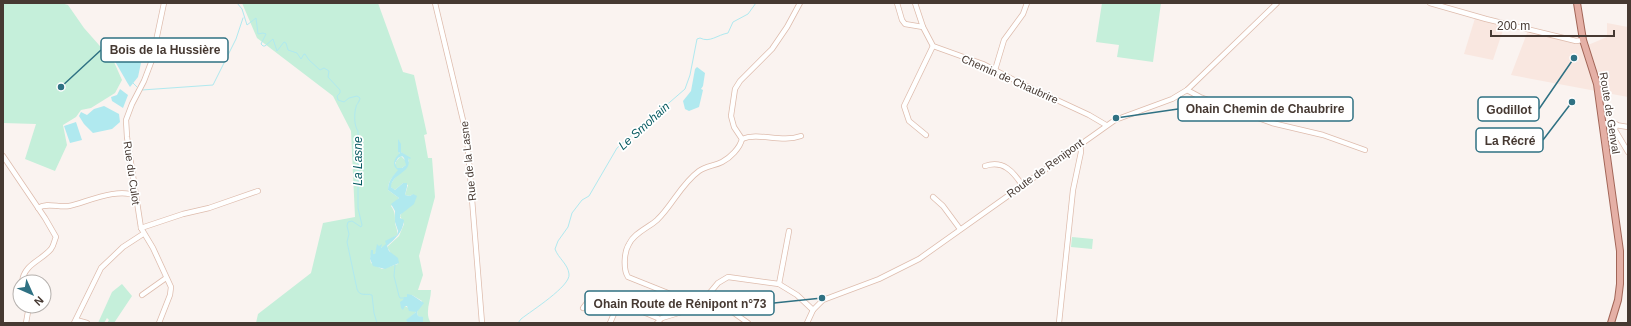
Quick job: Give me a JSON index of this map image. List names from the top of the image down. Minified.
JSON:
{"streets":{"main road":["Route de Genval"],"street":["Chemin de Chaubrire","Rue de la Lasne","Route de Renipont","Rue du Culot"]},"crossings":[["Chemin de Chaubrire","Route de Renipont"]],"water":["Le Smohain","La Lasne"],"places":["Godillot","Bois de la Hussière","La Récré","Ohain Chemin de Chaubrire","Ohain Route de Rénipont n°73"],"scale_bar":"200 m","north":"bottom right"}
